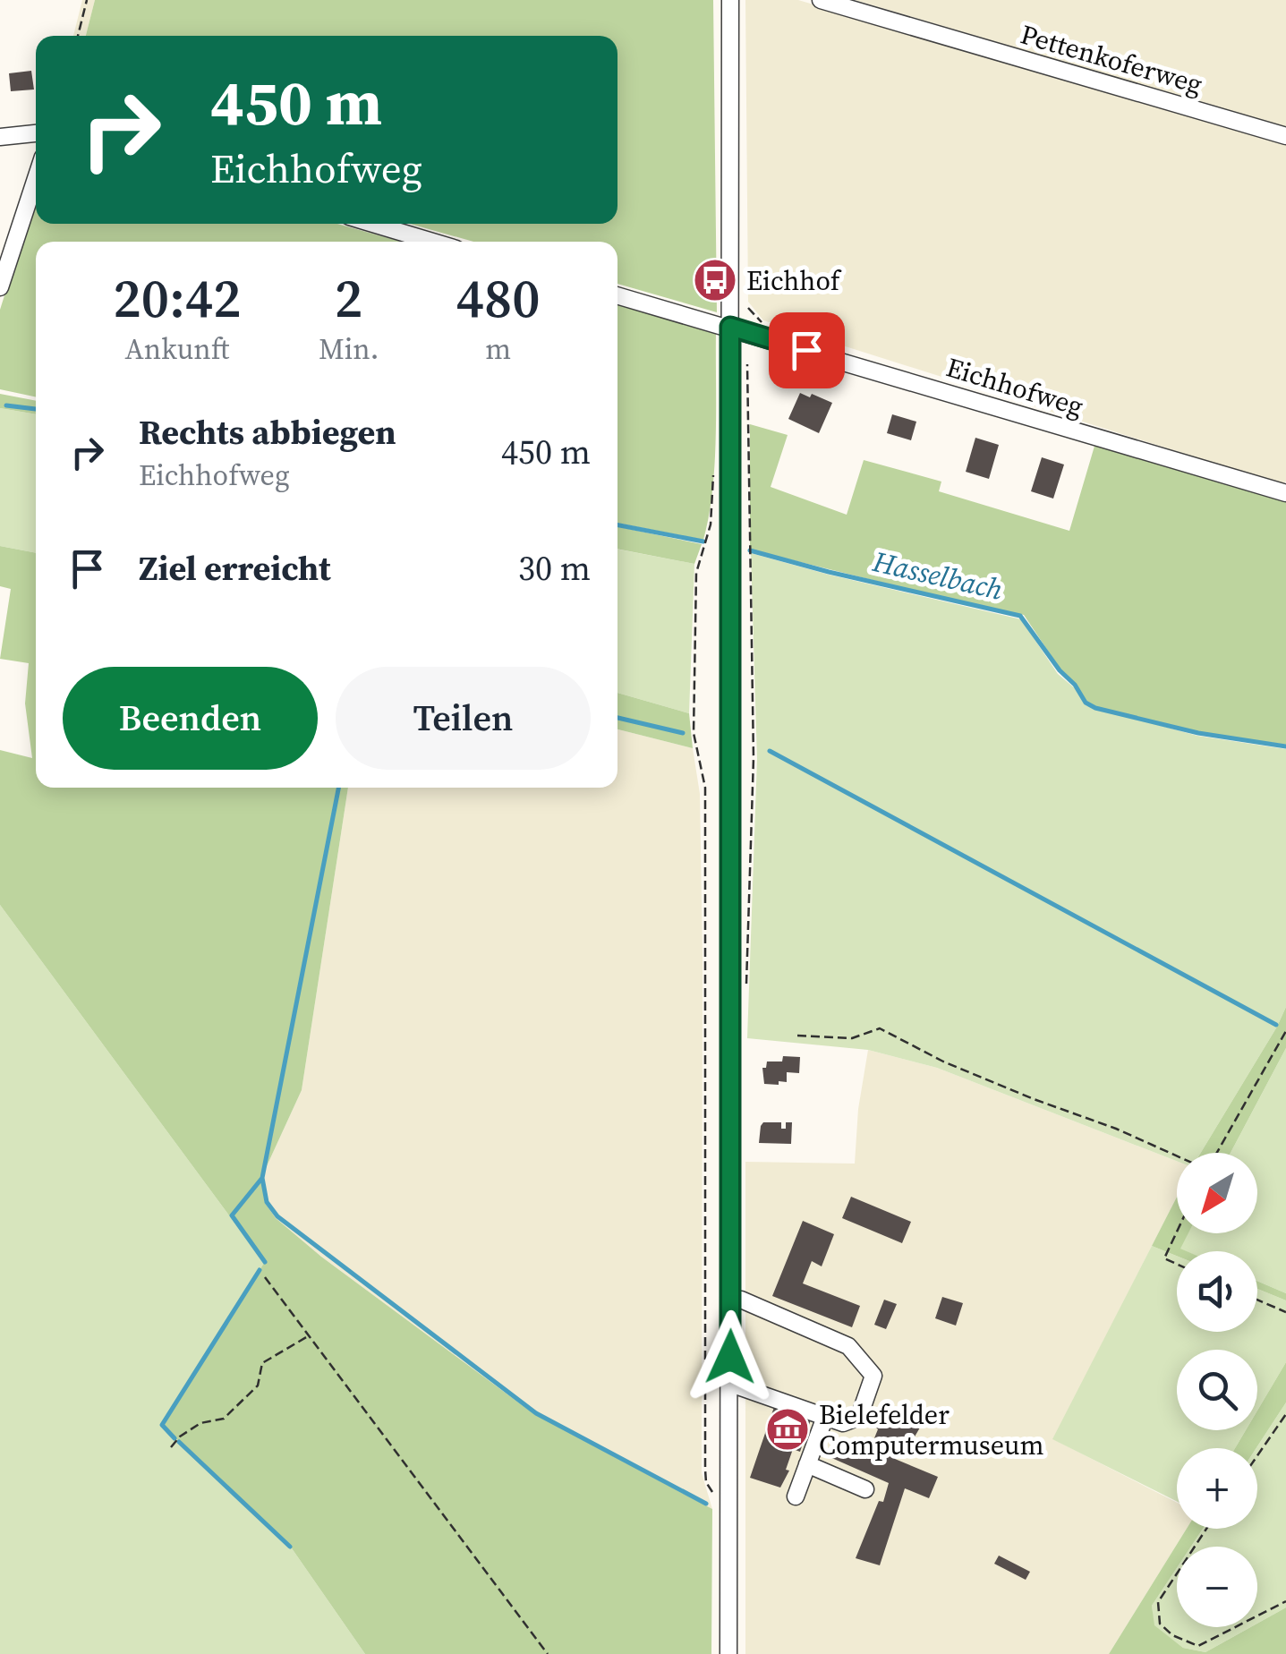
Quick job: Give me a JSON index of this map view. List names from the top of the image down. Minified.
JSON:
{"streets":{"street":["Pettenkoferweg","Eichhofweg"]},"water":["Hasselbach"],"places":{"bus stop":["Eichhof"],"museum":["Bielefelder Computermuseum"]},"north":"bottom left","page":{"turn":["450 m","Eichhofweg"],"eta":["20:42","Ankunft","2","Min.","480","m"],"list":[{"name":"Rechts abbiegen","note":"Eichhofweg","value":"450 m"},{"name":"Ziel erreicht","value":"30 m"}],"buttons":["Beenden","Teilen"],"map_buttons":["+","−"]}}
